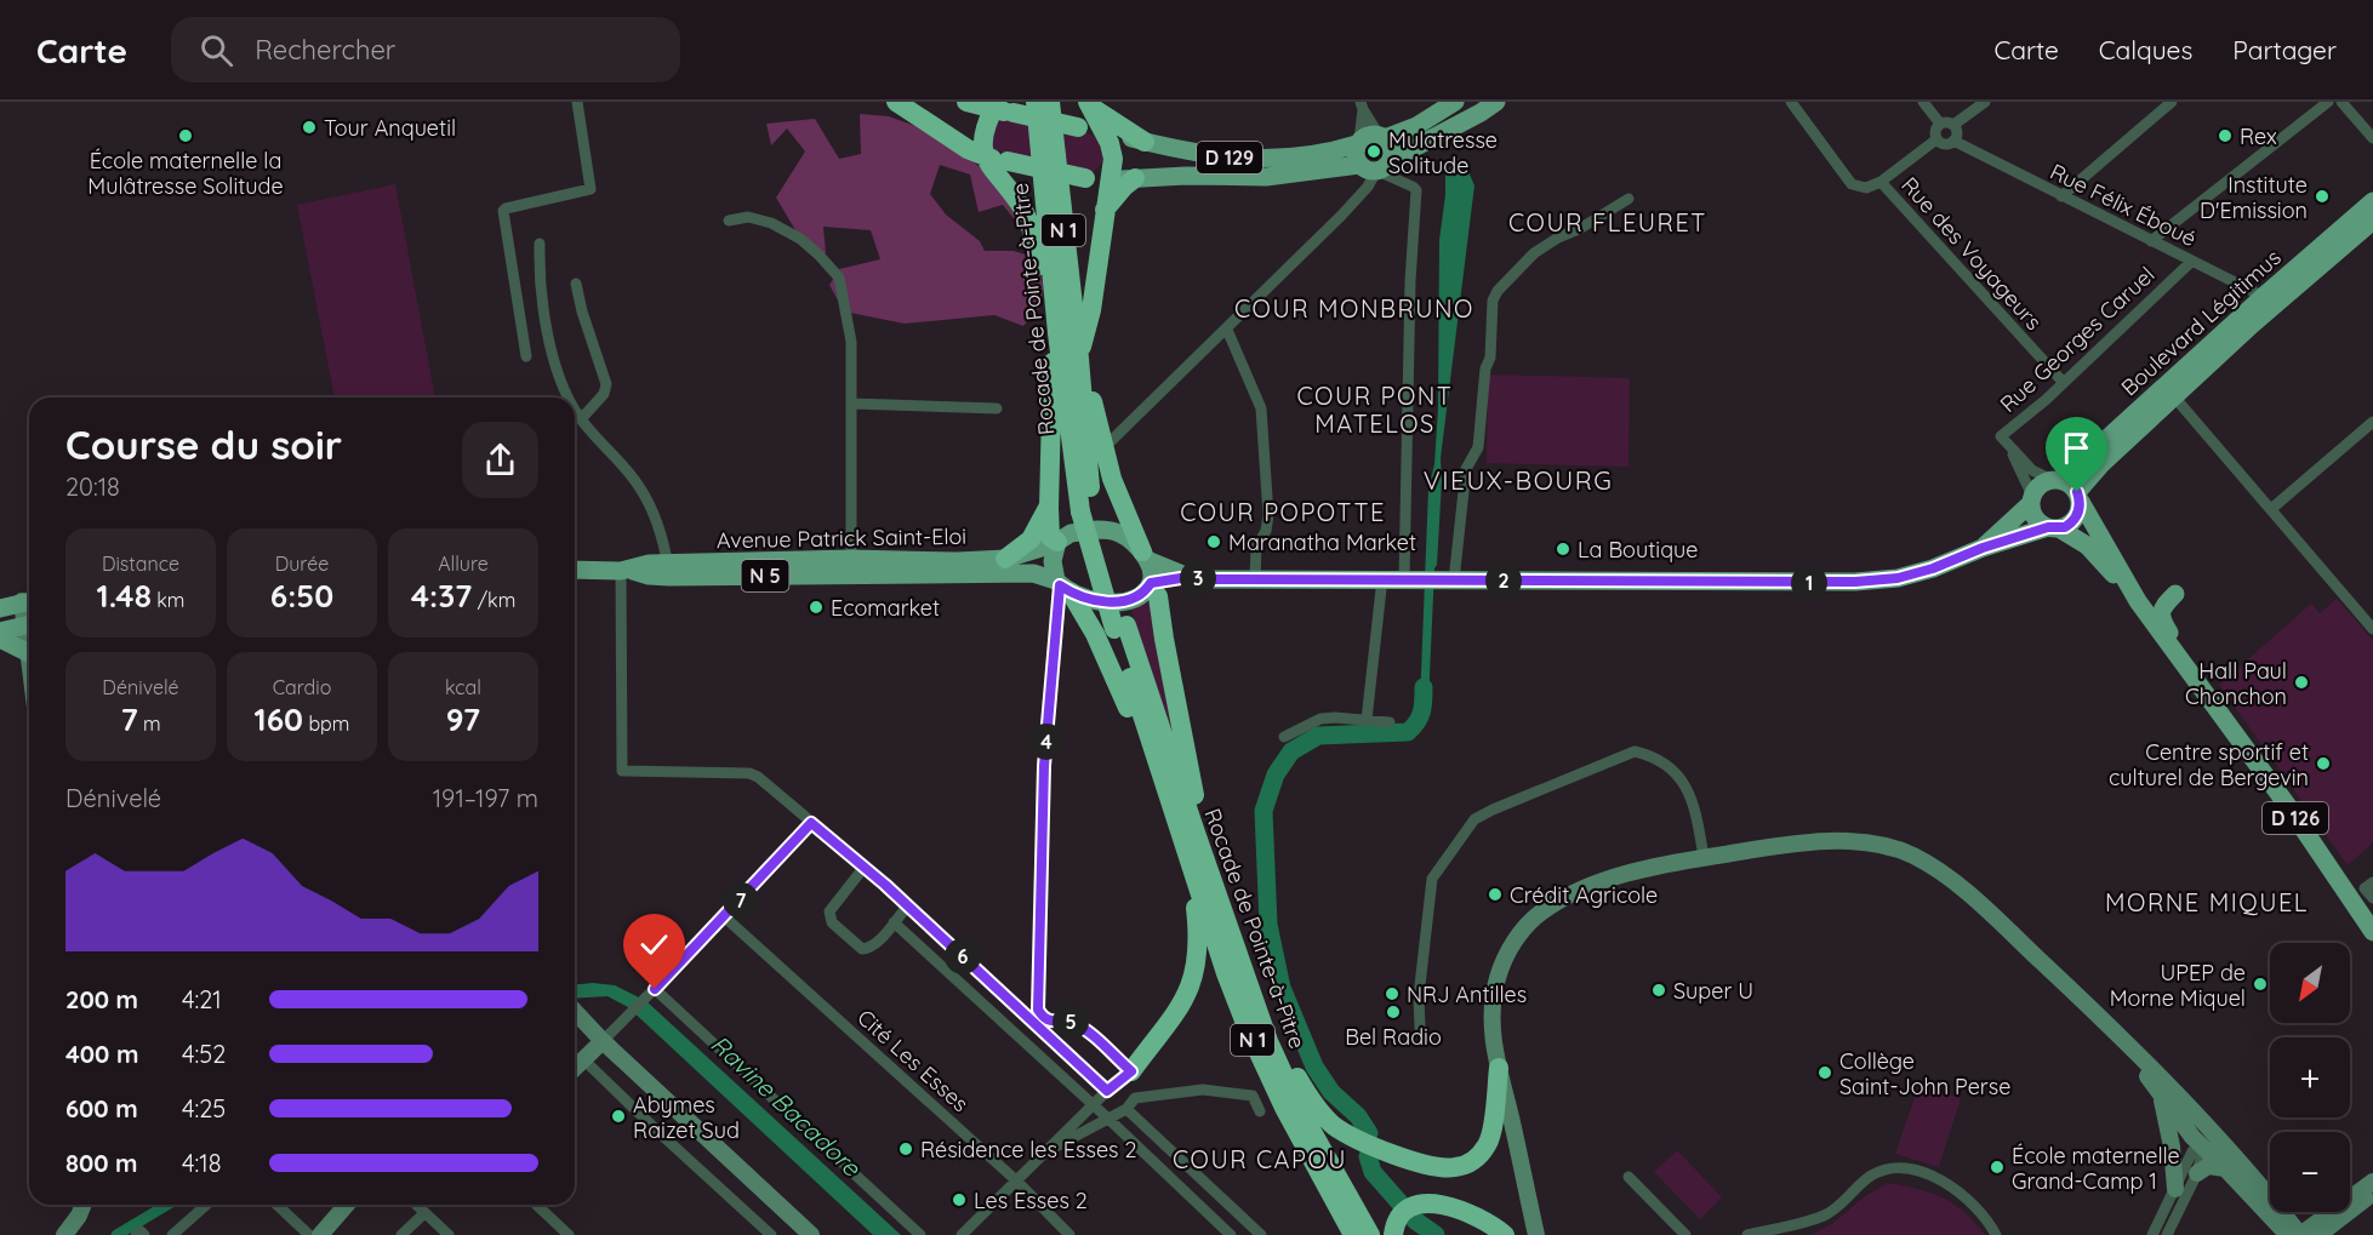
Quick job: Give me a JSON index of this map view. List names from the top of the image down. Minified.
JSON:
{"streets":{"highway":["N 1","Rocade de Pointe-à-Pitre"],"main road":["D 129","Boulevard Légitimus","Avenue Patrick Saint-Eloi","N 5","D 126"],"street":["Rue Félix Éboué","Rue des Voyageurs","Rue Georges Caruel","Cité Les Esses"]},"crossings":[["Rue Félix Éboué","Boulevard Légitimus"],["Rue Félix Éboué","Rue Georges Caruel"],["N 1","Rocade de Pointe-à-Pitre"],["Rue des Voyageurs","Rue Georges Caruel"],["Boulevard Légitimus","Rue Georges Caruel"],["Boulevard Légitimus","D 126"],["Rue Georges Caruel","D 126"]],"districts":["COUR FLEURET","COUR MONBRUNO","COUR PONT MATELOS","VIEUX-BOURG","COUR POPOTTE","MORNE MIQUEL","COUR CAPOU"],"water":["Ravine Bacadore"],"places":["Tour Anquetil","École maternelle la Mulâtresse Solitude","Rex","Mulatresse Solitude","Institute D'Emission","Maranatha Market","La Boutique","Ecomarket","Hall Paul Chonchon","Centre sportif et culturel de Bergevin","Crédit Agricole","UPEP de Morne Miquel","Super U","NRJ Antilles","Bel Radio","Collège Saint-John Perse","Abymes Raizet Sud","Résidence les Esses 2","École maternelle Grand-Camp 1","Les Esses 2"],"north":"bottom left","page":{"header":"Carte","search":"Rechercher","nav":["Carte","Calques","Partager"],"heading":["Course du soir","20:18"],"stats":[["Distance","1.48 km"],["Durée","6:50"],["Allure","4:37 /km"],["Dénivelé","7 m"],["Cardio","160 bpm"],["kcal","97"]],"pins":["3","2","1","4","7","6","5"],"chart":["Dénivelé","191–197 m"],"map_buttons":["+","−"],"list":[{"name":"200 m","note":"4:21"},{"name":"400 m","note":"4:52"},{"name":"600 m","note":"4:25"},{"name":"800 m","note":"4:18"}]}}
